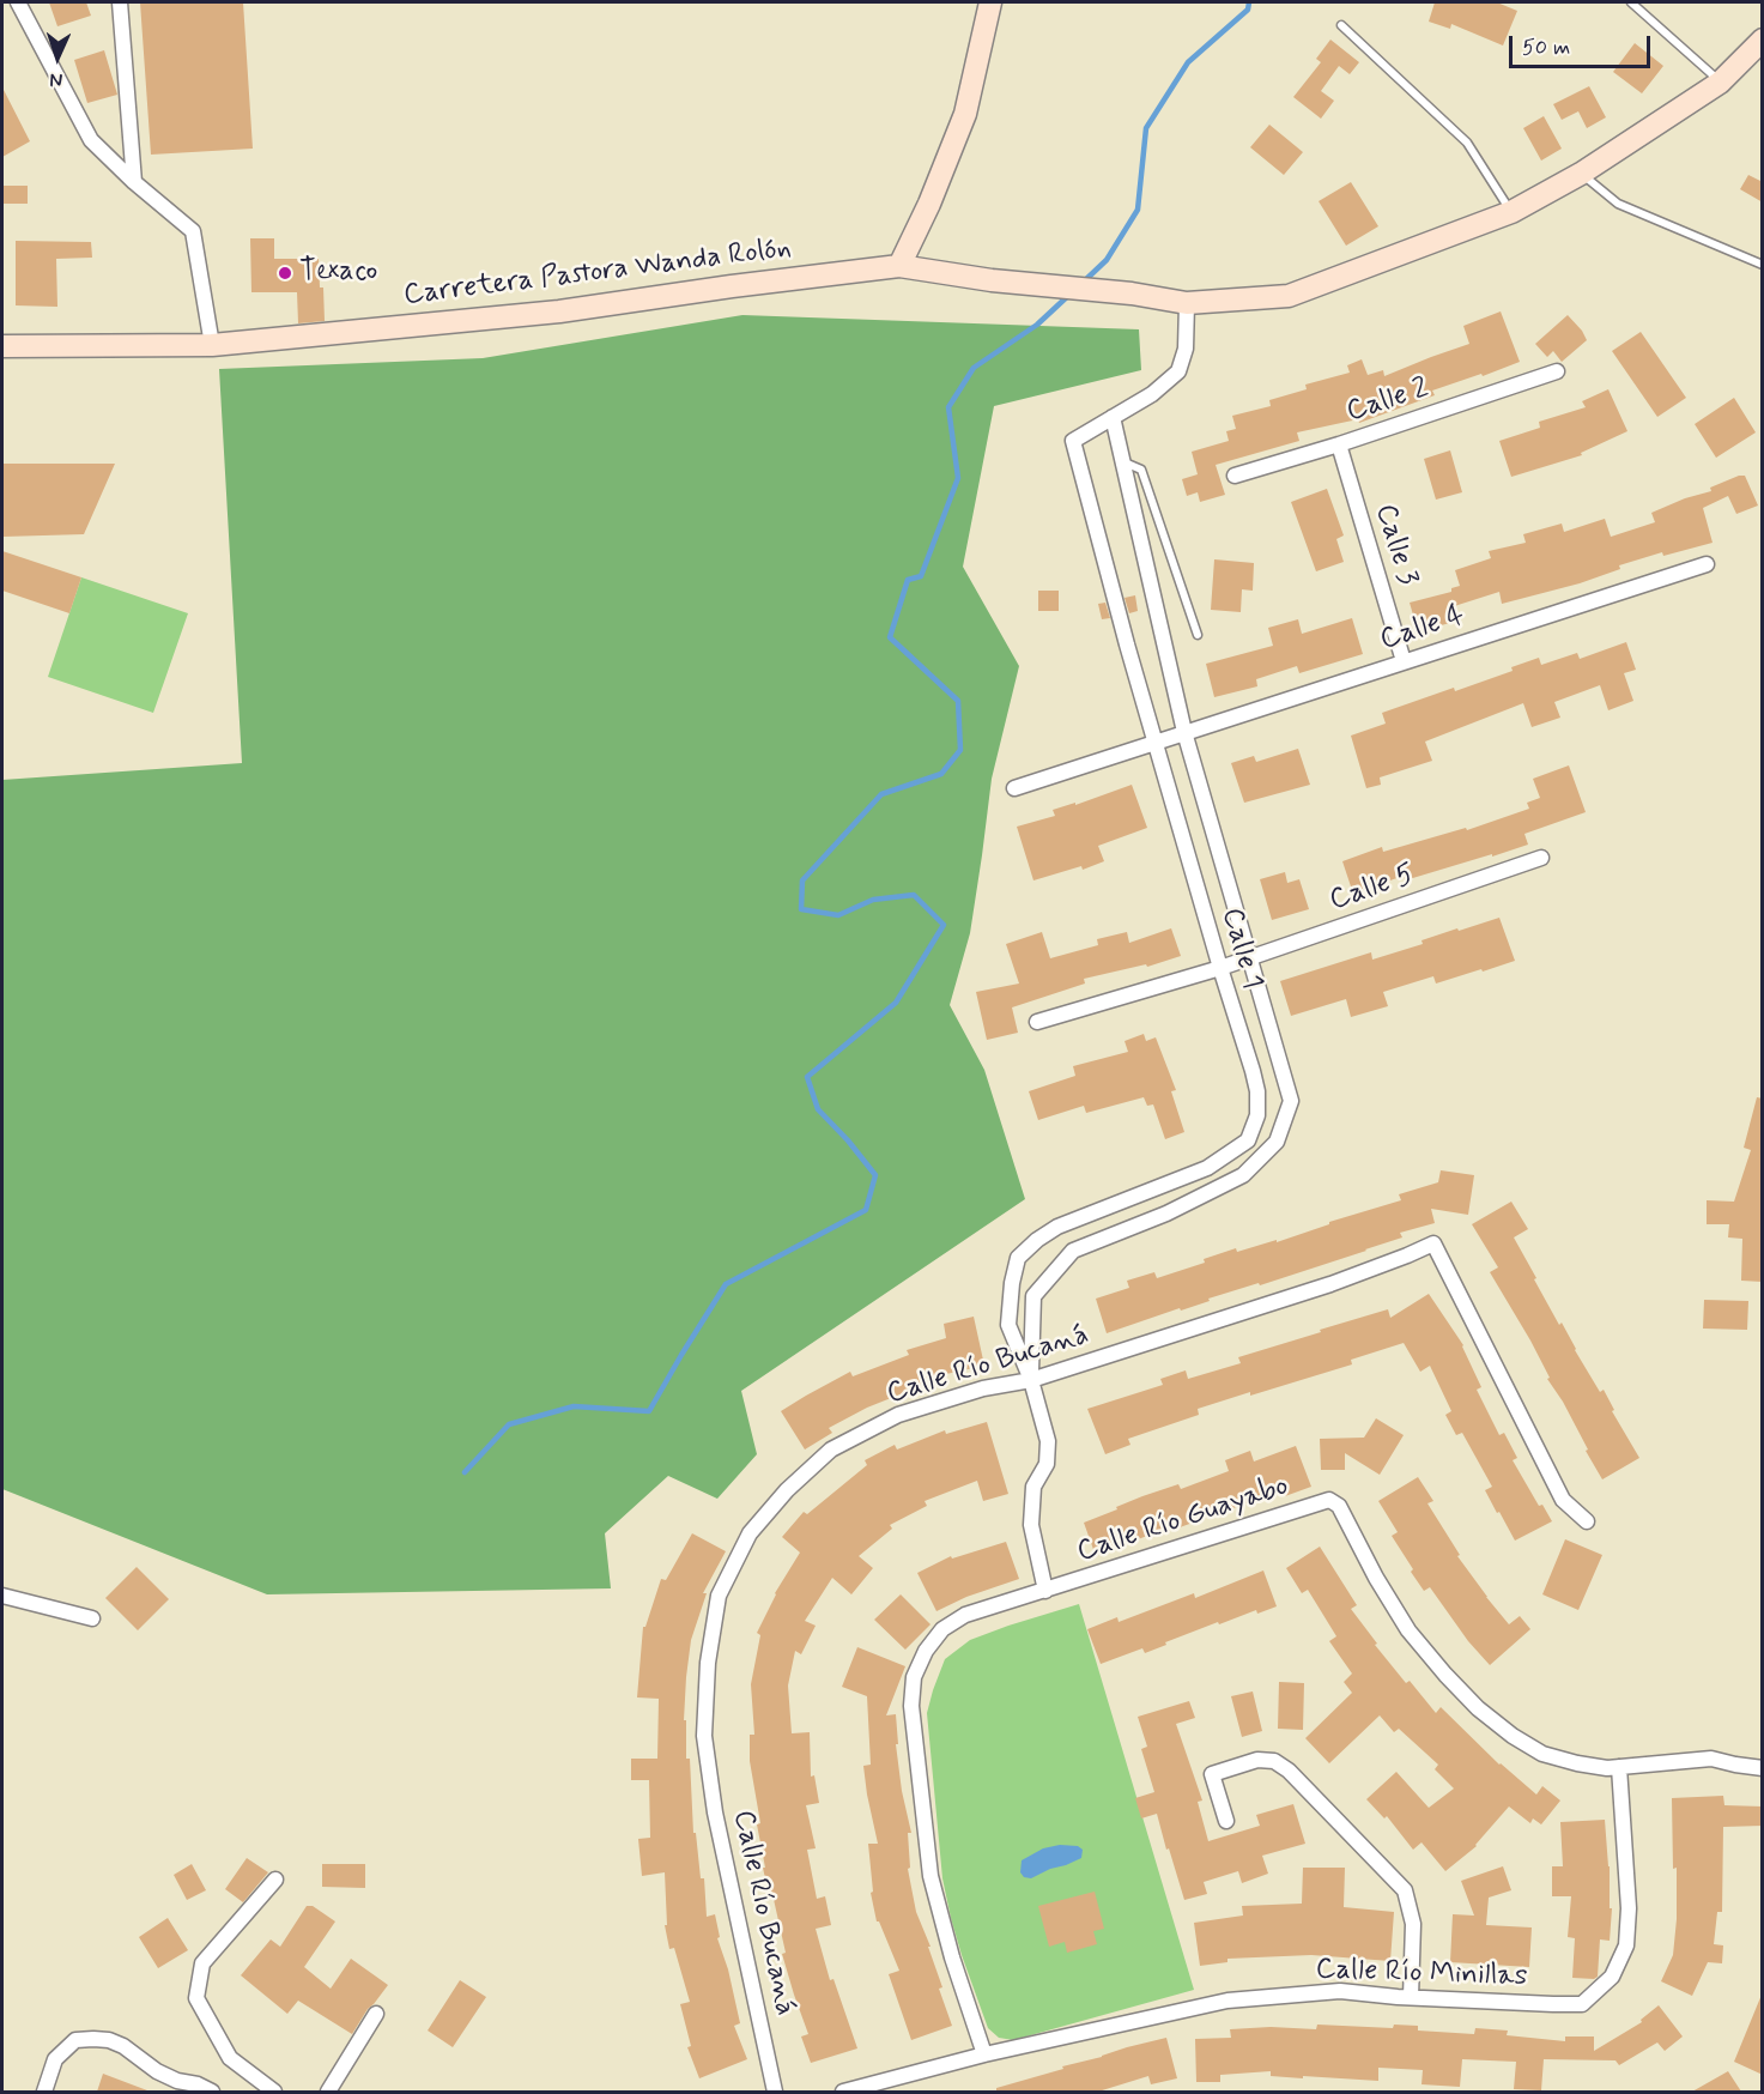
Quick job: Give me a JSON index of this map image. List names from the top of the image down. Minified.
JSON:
{"streets":{"street":["Carretera Pastora Wanda Rolón","Calle 2","Calle 3","Calle 4","Calle 5","Calle 1","Calle Río Bucaná","Calle Río Guayabo","Calle Río Minillas"]},"crossings":[["Carretera Pastora Wanda Rolón","Calle 1"],["Calle 2","Calle 3"],["Calle 3","Calle 4"],["Calle 4","Calle 1"],["Calle 5","Calle 1"],["Calle 1","Calle Río Bucaná"],["Calle 1","Calle Río Guayabo"],["Calle Río Guayabo","Calle Río Minillas"]],"places":["Texaco"],"scale_bar":"50 m","north":"bottom"}
